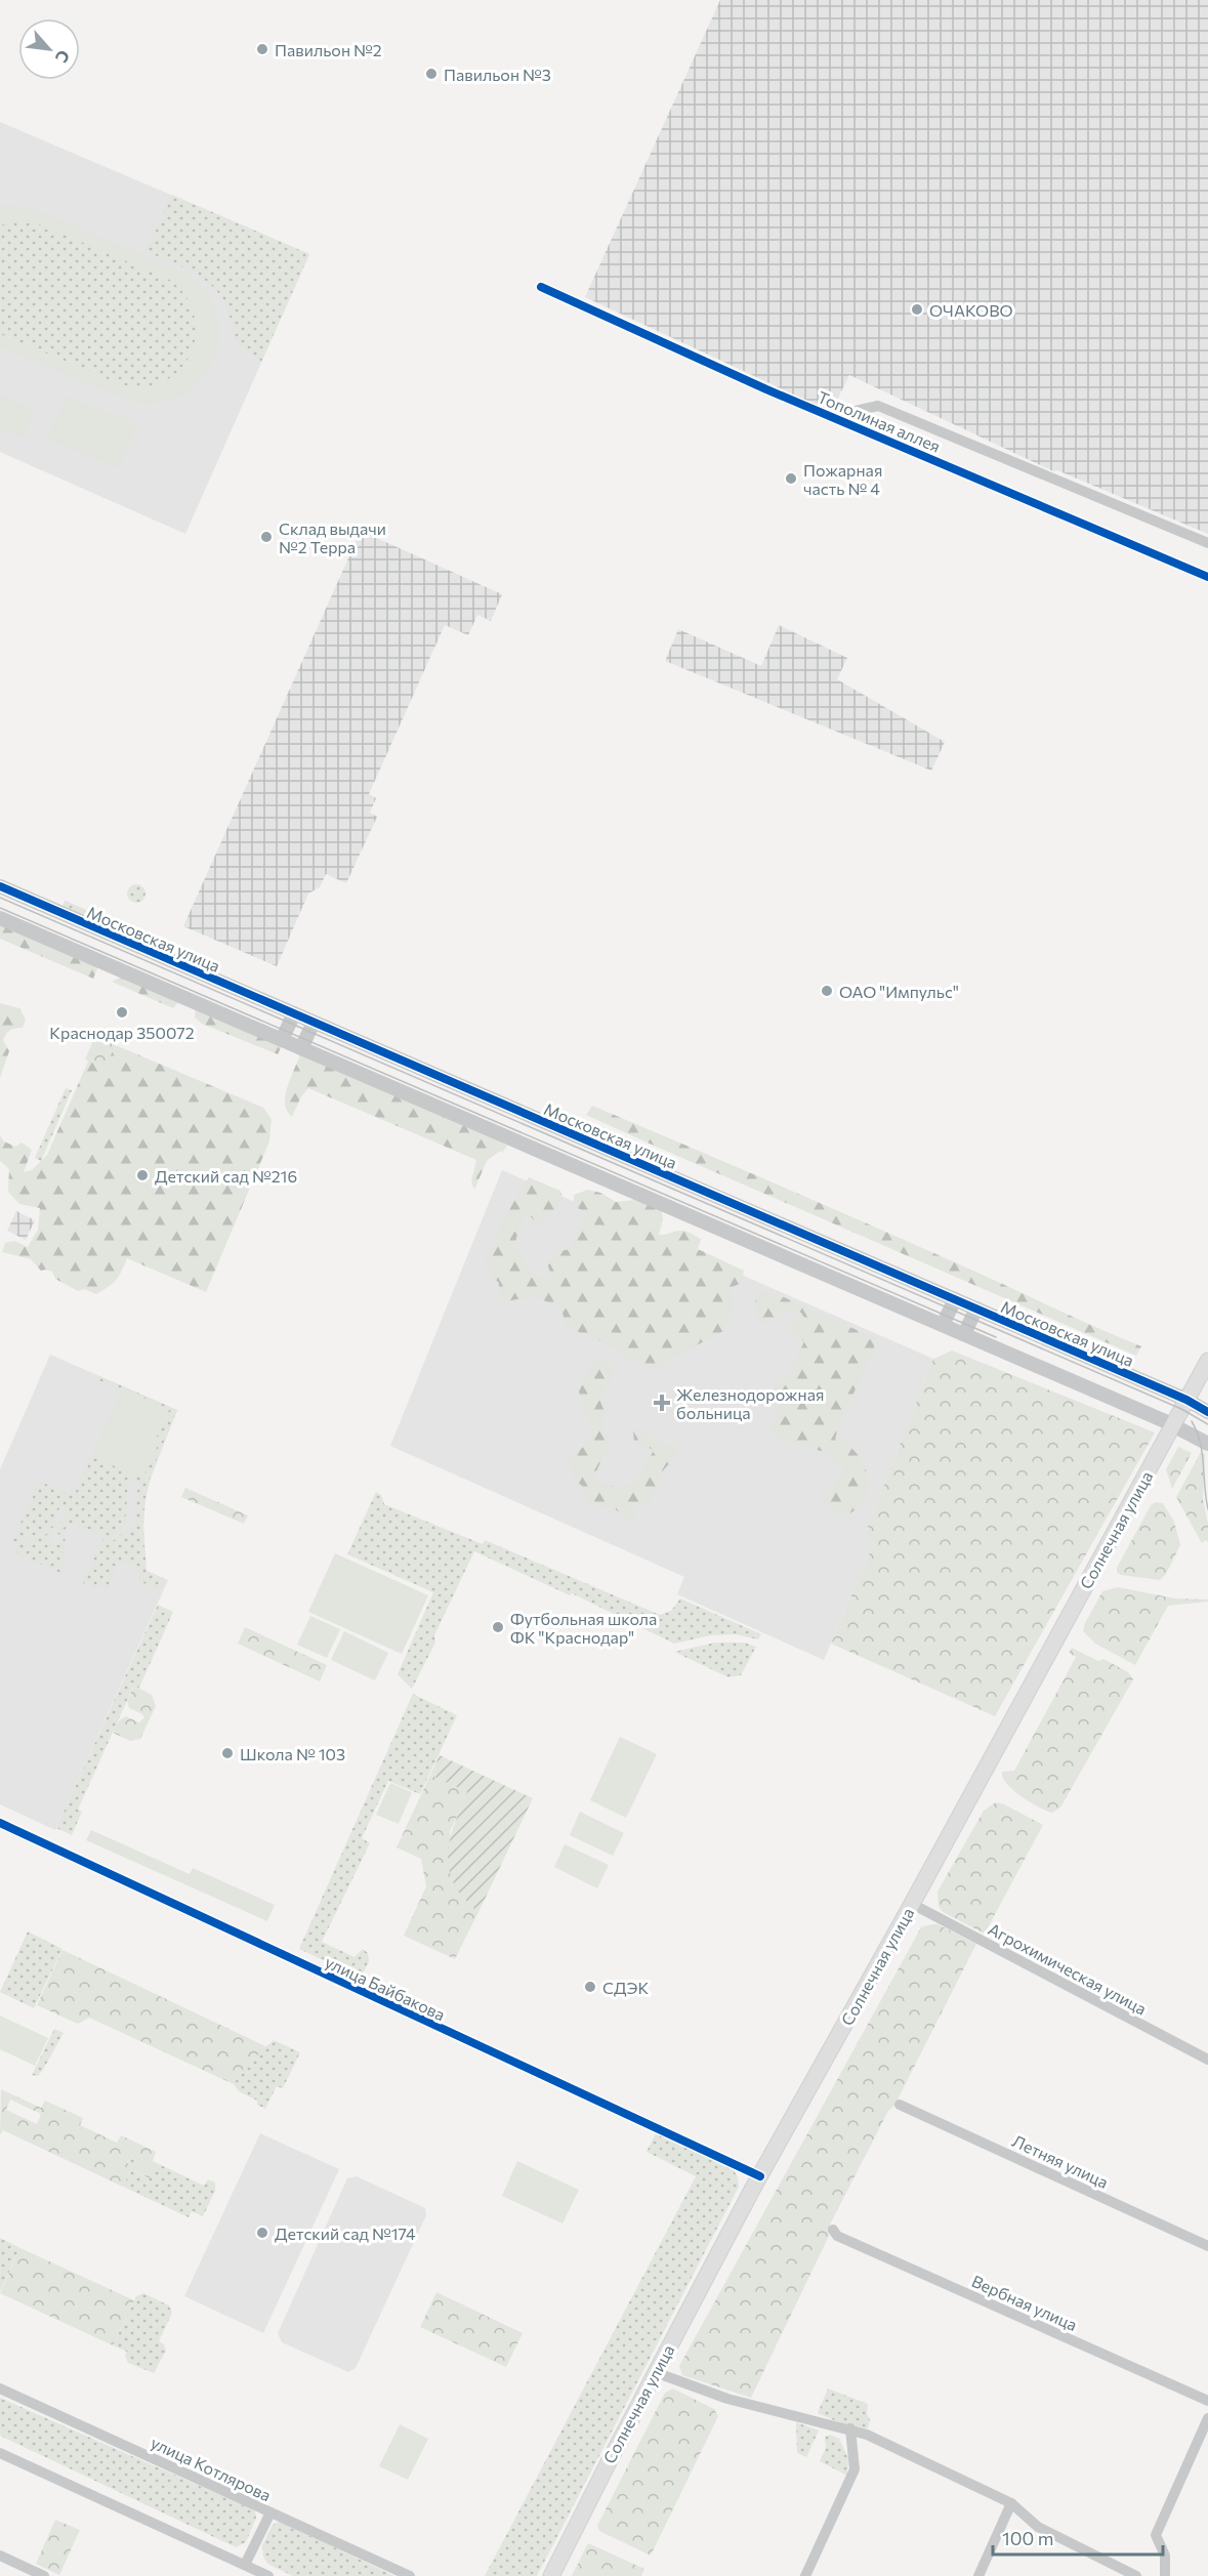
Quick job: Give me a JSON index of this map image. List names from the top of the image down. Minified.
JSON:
{"streets":{"main road":["Солнечная улица"],"street":["Тополиная аллея","Московская улица","Агрохимическая улица","улица Байбакова","Летняя улица","Вербная улица","улица Котлярова"]},"crossings":[["Московская улица","Солнечная улица"],["Солнечная улица","Агрохимическая улица"],["Солнечная улица","улица Байбакова"]],"places":{"other":["Павильон №2","Павильон №3","ОЧАКОВО","Пожарная часть № 4","Склад выдачи №2 Терра","ОАО \"Импульс\"","Краснодар 350072","Детский сад №216","Футбольная школа ФК \"Краснодар\"","Школа № 103","СДЭК","Детский сад №174"],"health":["Железнодорожная больница"]},"scale_bar":"100 m","north":"bottom right"}
